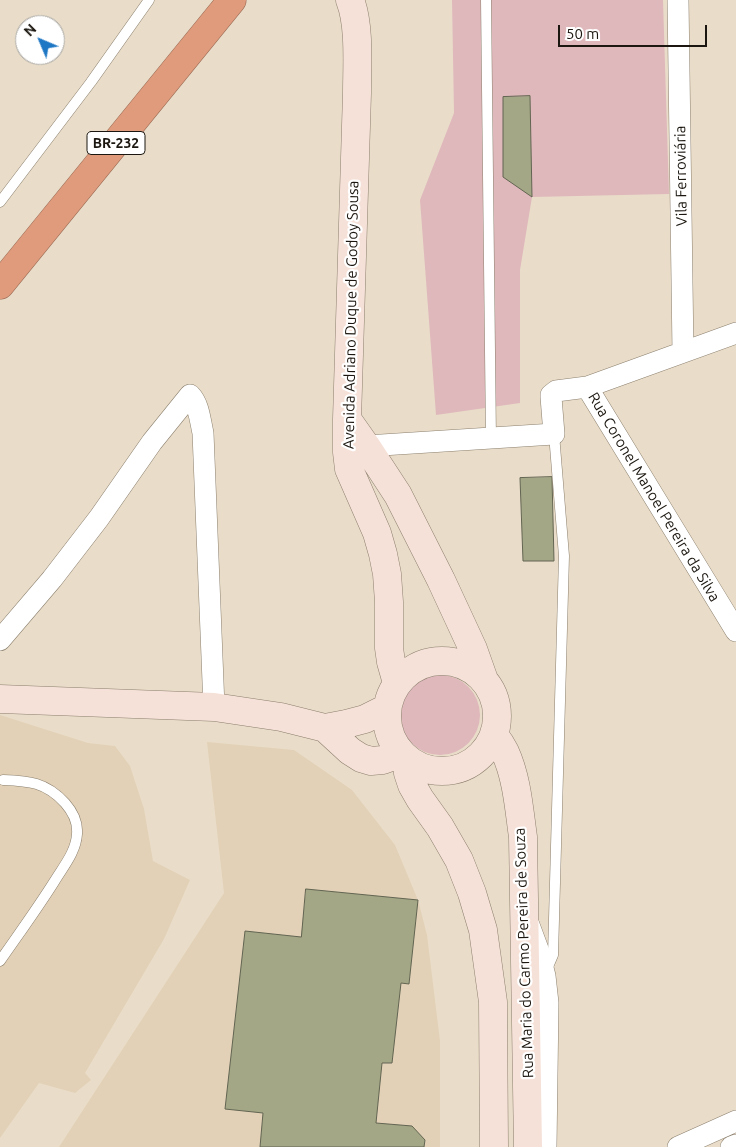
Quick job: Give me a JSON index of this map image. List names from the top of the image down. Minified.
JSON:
{"streets":{"highway":["BR-232"],"main road":["Avenida Adriano Duque de Godoy Sousa","Rua Maria do Carmo Pereira de Souza"],"street":["Vila Ferroviária","Rua Coronel Manoel Pereira da Silva"]},"crossings":[["Avenida Adriano Duque de Godoy Sousa","Rua Maria do Carmo Pereira de Souza"]],"scale_bar":"50 m","north":"top left"}
